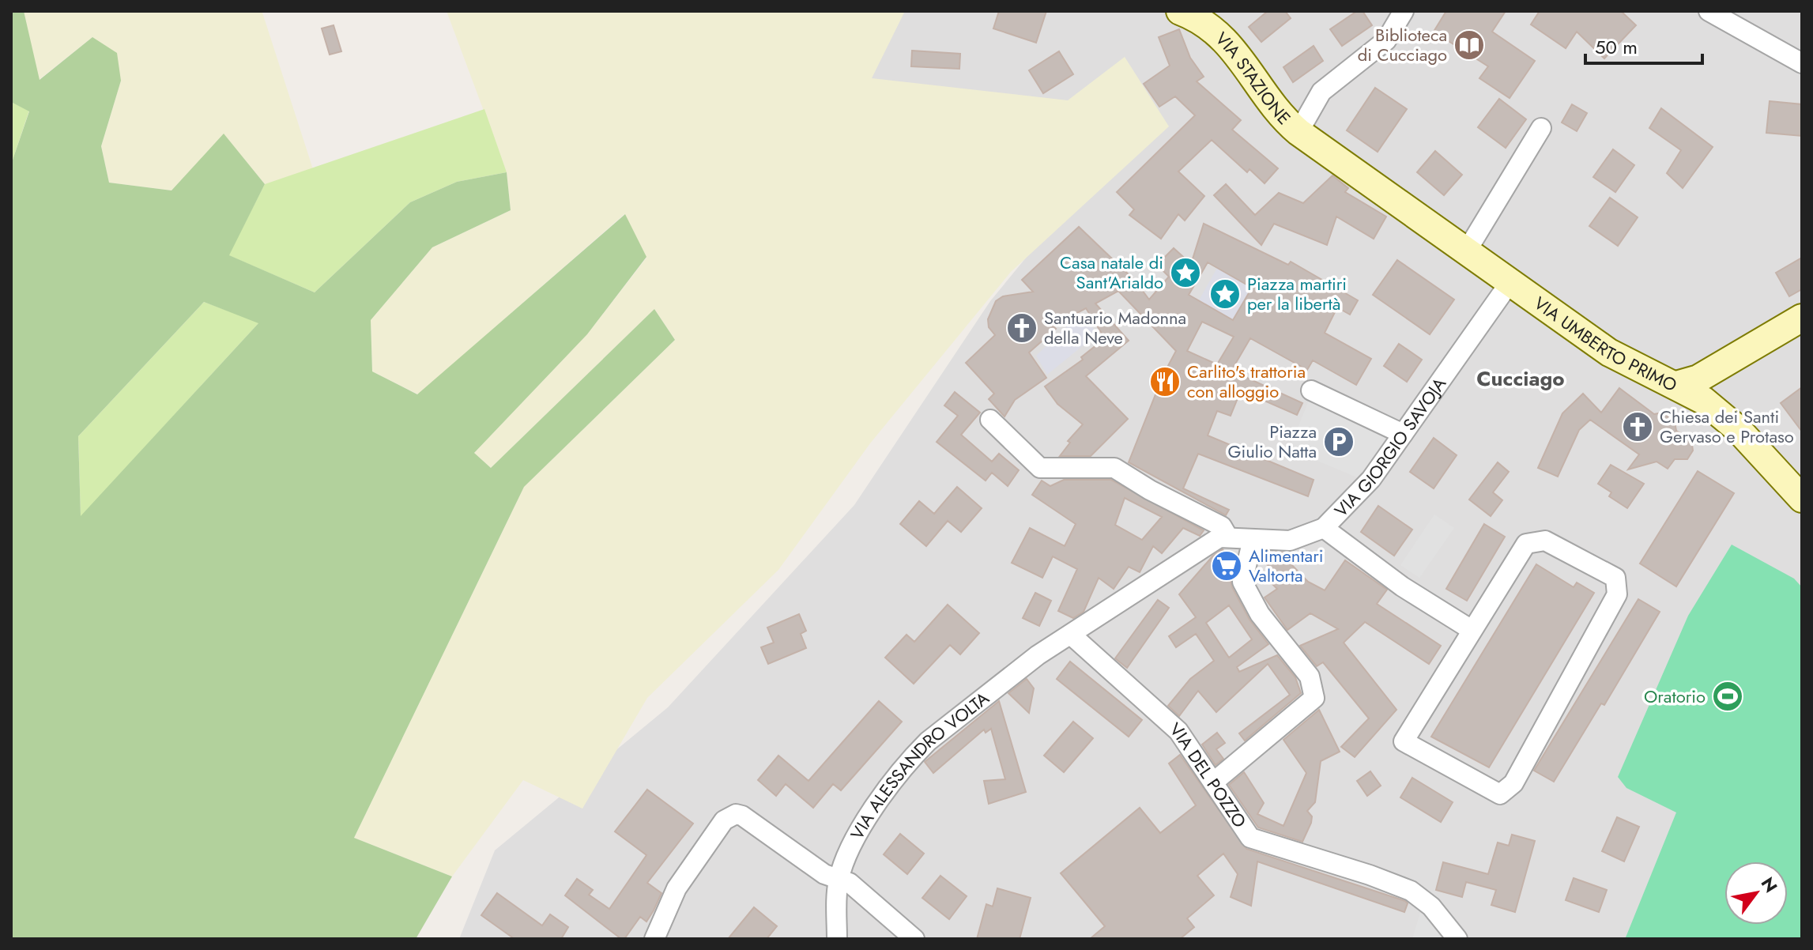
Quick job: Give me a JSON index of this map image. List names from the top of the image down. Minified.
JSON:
{"streets":{"main road":["VIA STAZIONE","VIA UMBERTO PRIMO"],"street":["VIA GIORGIO SAVOJA","VIA ALESSANDRO VOLTA","VIA DEL POZZO"]},"crossings":[["VIA STAZIONE","VIA UMBERTO PRIMO"],["VIA UMBERTO PRIMO","VIA GIORGIO SAVOJA"],["VIA GIORGIO SAVOJA","VIA ALESSANDRO VOLTA"],["VIA ALESSANDRO VOLTA","VIA DEL POZZO"]],"districts":["Cucciago"],"places":{"library":["Biblioteca di Cucciago"],"place":["Casa natale di Sant'Arialdo","Piazza martiri per la libertà"],"church":["Santuario Madonna della Neve","Chiesa dei Santi Gervaso e Protaso"],"restaurant":["Carlito's trattoria con alloggio"],"parking":["Piazza Giulio Natta"],"supermarket":["Alimentari Valtorta"],"sports":["Oratorio"]},"scale_bar":"50 m","north":"top right"}
